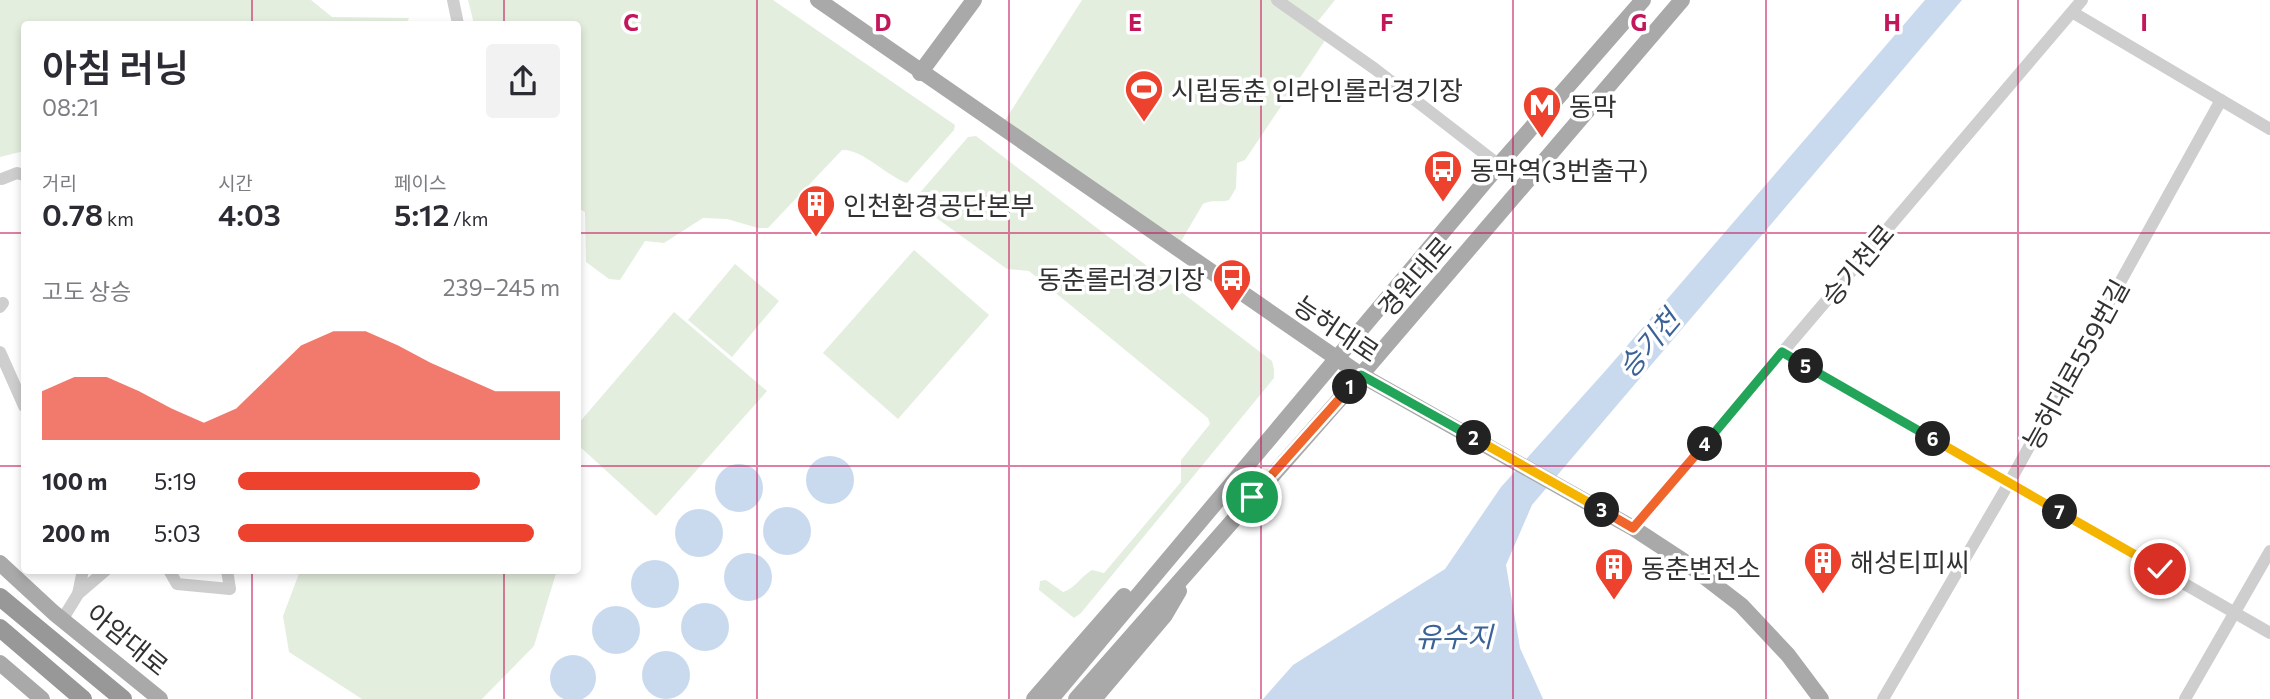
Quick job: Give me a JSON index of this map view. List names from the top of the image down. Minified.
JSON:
{"streets":{"highway":["아암대로"],"main road":["경원대로","능허대로"],"street":["승기천로","능허대로559번길"]},"crossings":[["승기천로","능허대로"],["경원대로","능허대로"]],"water":["승기천","유수지"],"places":{"sports":["시립동춘 인라인롤러경기장"],"metro station":["동막"],"bus stop":["동막역(3번출구)","동춘롤러경기장"],"building":["인천환경공단본부","해성티피씨","동춘변전소"]},"page":{"heading":["아침 러닝","08:21"],"stats":[["거리","0.78 km"],["시간","4:03"],["페이스","5:12 /km"]],"chart":["고도 상승","239–245 m"],"pins":["5","1","2","6","4","3","7"],"list":[{"name":"100 m","note":"5:19"},{"name":"200 m","note":"5:03"}]},"grid":{"columns":["C","D","E","F","G","H","I"]}}
